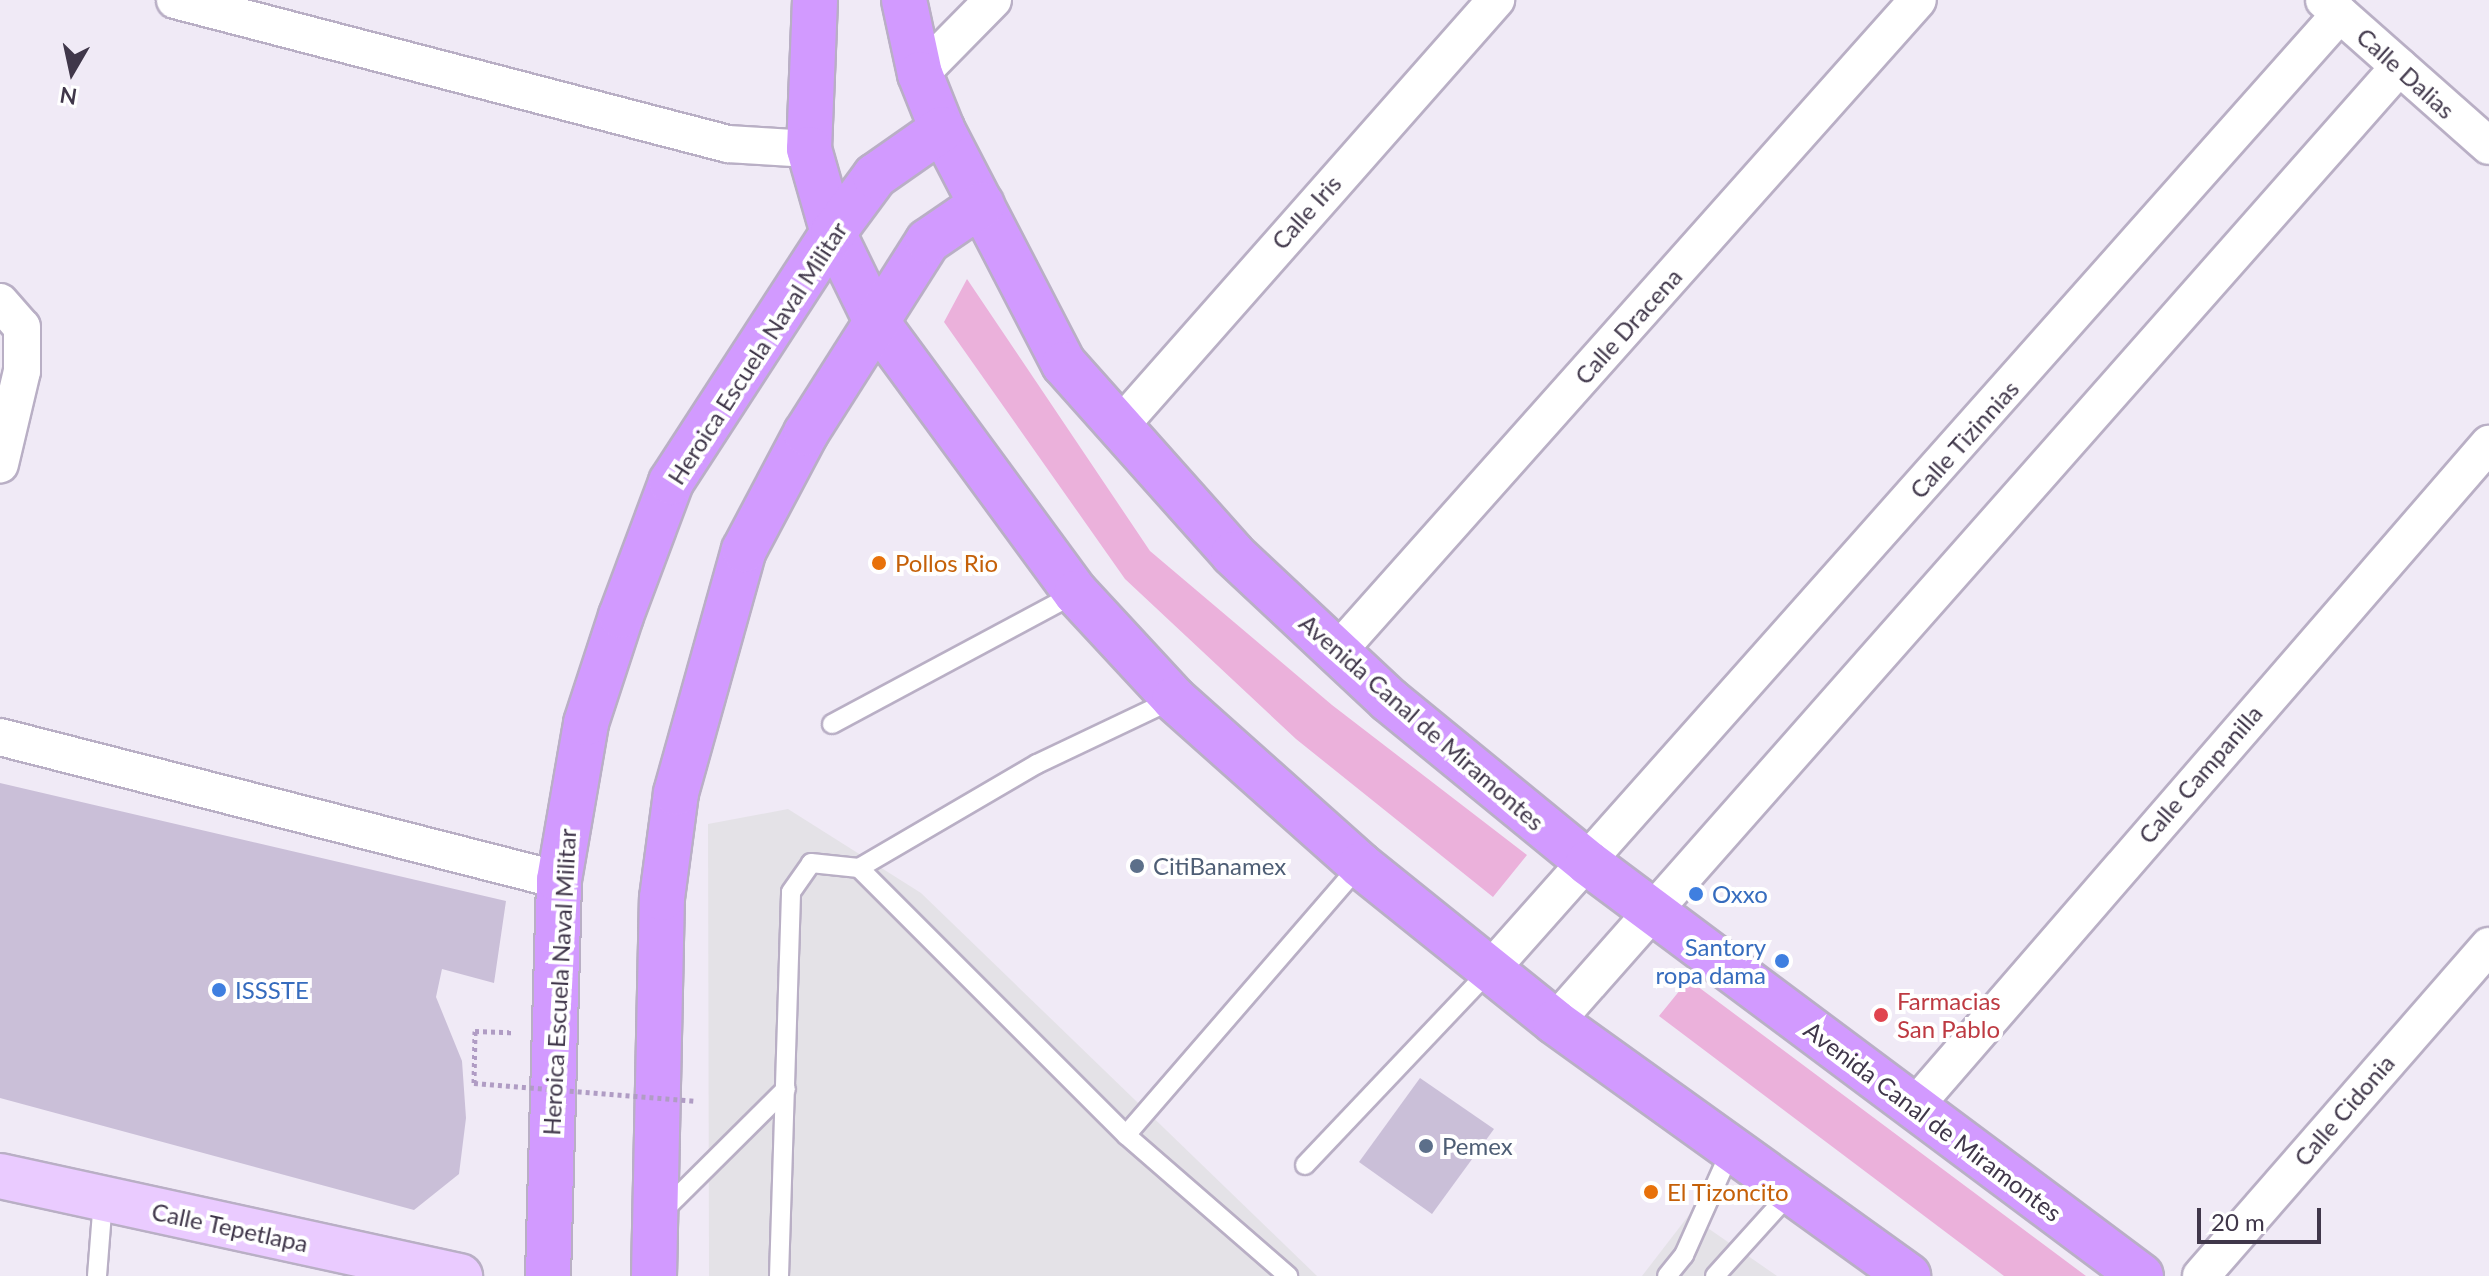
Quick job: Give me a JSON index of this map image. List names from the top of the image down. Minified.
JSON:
{"streets":{"main road":["Heroica Escuela Naval Militar","Avenida Canal de Miramontes"],"street":["Calle Dalias","Calle Iris","Calle Dracena","Calle Tizinnias","Calle Campanilla","Calle Cidonia","Calle Tepetlapa"]},"crossings":[["Calle Dalias","Calle Tizinnias"],["Calle Iris","Avenida Canal de Miramontes"],["Calle Dracena","Avenida Canal de Miramontes"],["Heroica Escuela Naval Militar","Avenida Canal de Miramontes"],["Calle Tizinnias","Avenida Canal de Miramontes"],["Avenida Canal de Miramontes","Calle Campanilla"]],"places":["Pollos Rio","CitiBanamex","Oxxo","Santory ropa dama","ISSSTE","Farmacias San Pablo","Pemex","El Tizoncito"],"scale_bar":"20 m","north":"bottom"}
